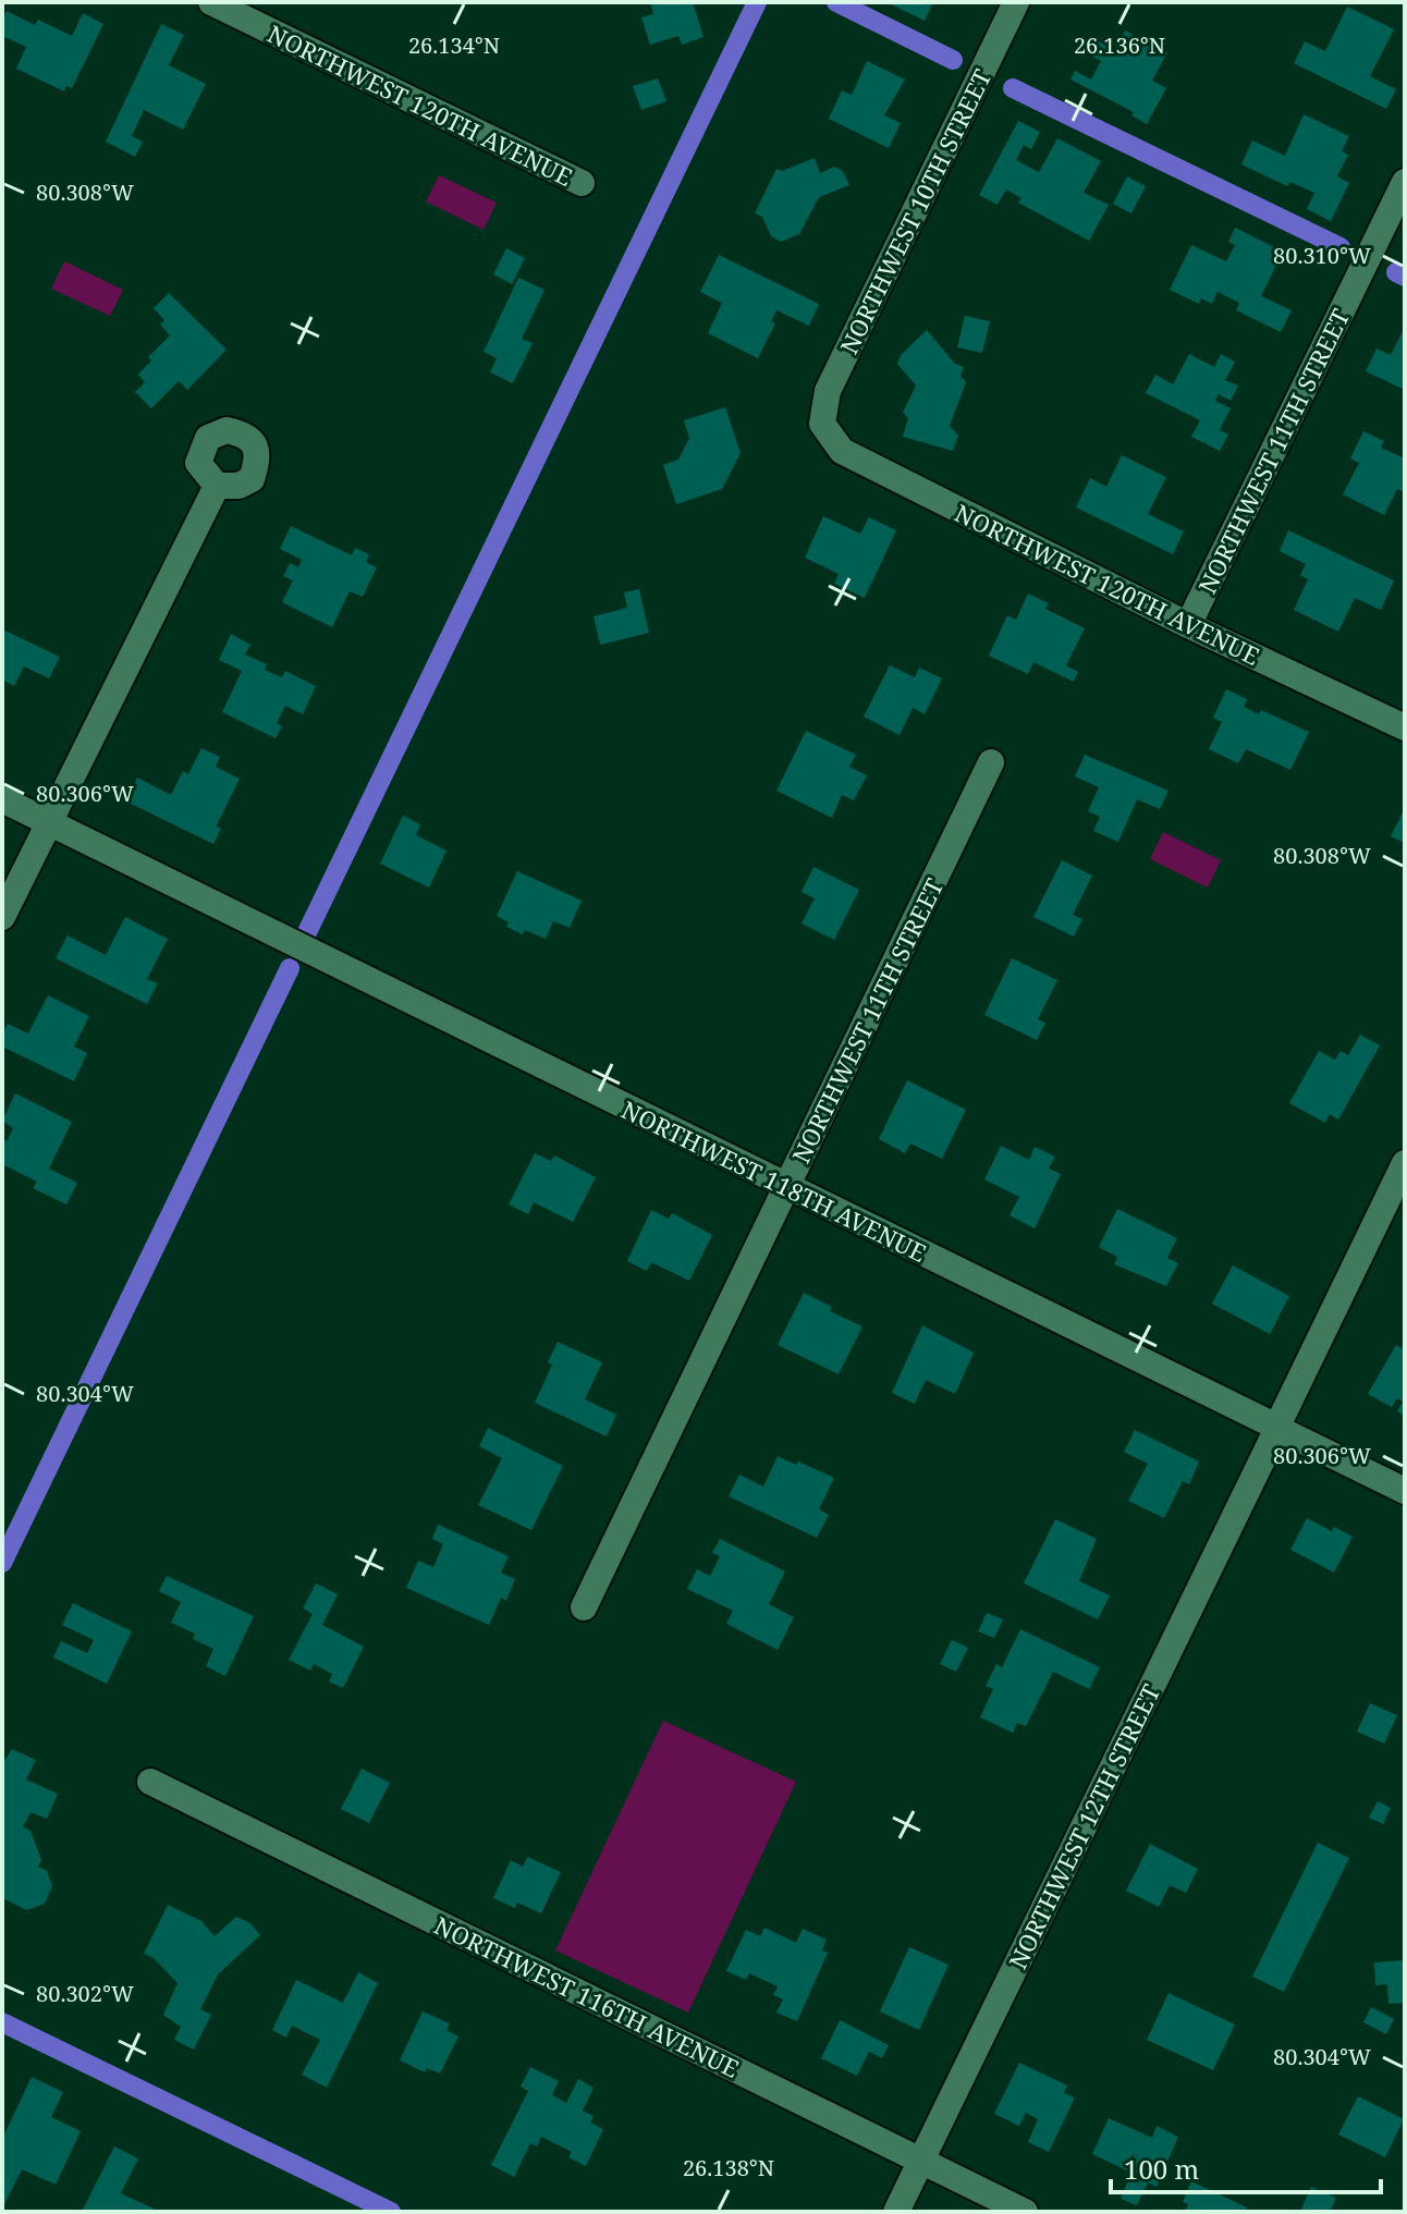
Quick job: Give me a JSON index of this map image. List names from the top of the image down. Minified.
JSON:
{"streets":{"street":["NORTHWEST 120TH AVENUE","NORTHWEST 10TH STREET","NORTHWEST 11TH STREET","NORTHWEST 118TH AVENUE","NORTHWEST 12TH STREET","NORTHWEST 116TH AVENUE"]},"crossings":[["NORTHWEST 120TH AVENUE","NORTHWEST 10TH STREET"],["NORTHWEST 120TH AVENUE","NORTHWEST 11TH STREET"],["NORTHWEST 11TH STREET","NORTHWEST 118TH AVENUE"],["NORTHWEST 118TH AVENUE","NORTHWEST 12TH STREET"],["NORTHWEST 12TH STREET","NORTHWEST 116TH AVENUE"]],"scale_bar":"100 m","coordinates":["26.134°N","26.136°N","80.308°W","80.310°W","80.306°W","80.304°W","80.302°W","26.138°N"]}
